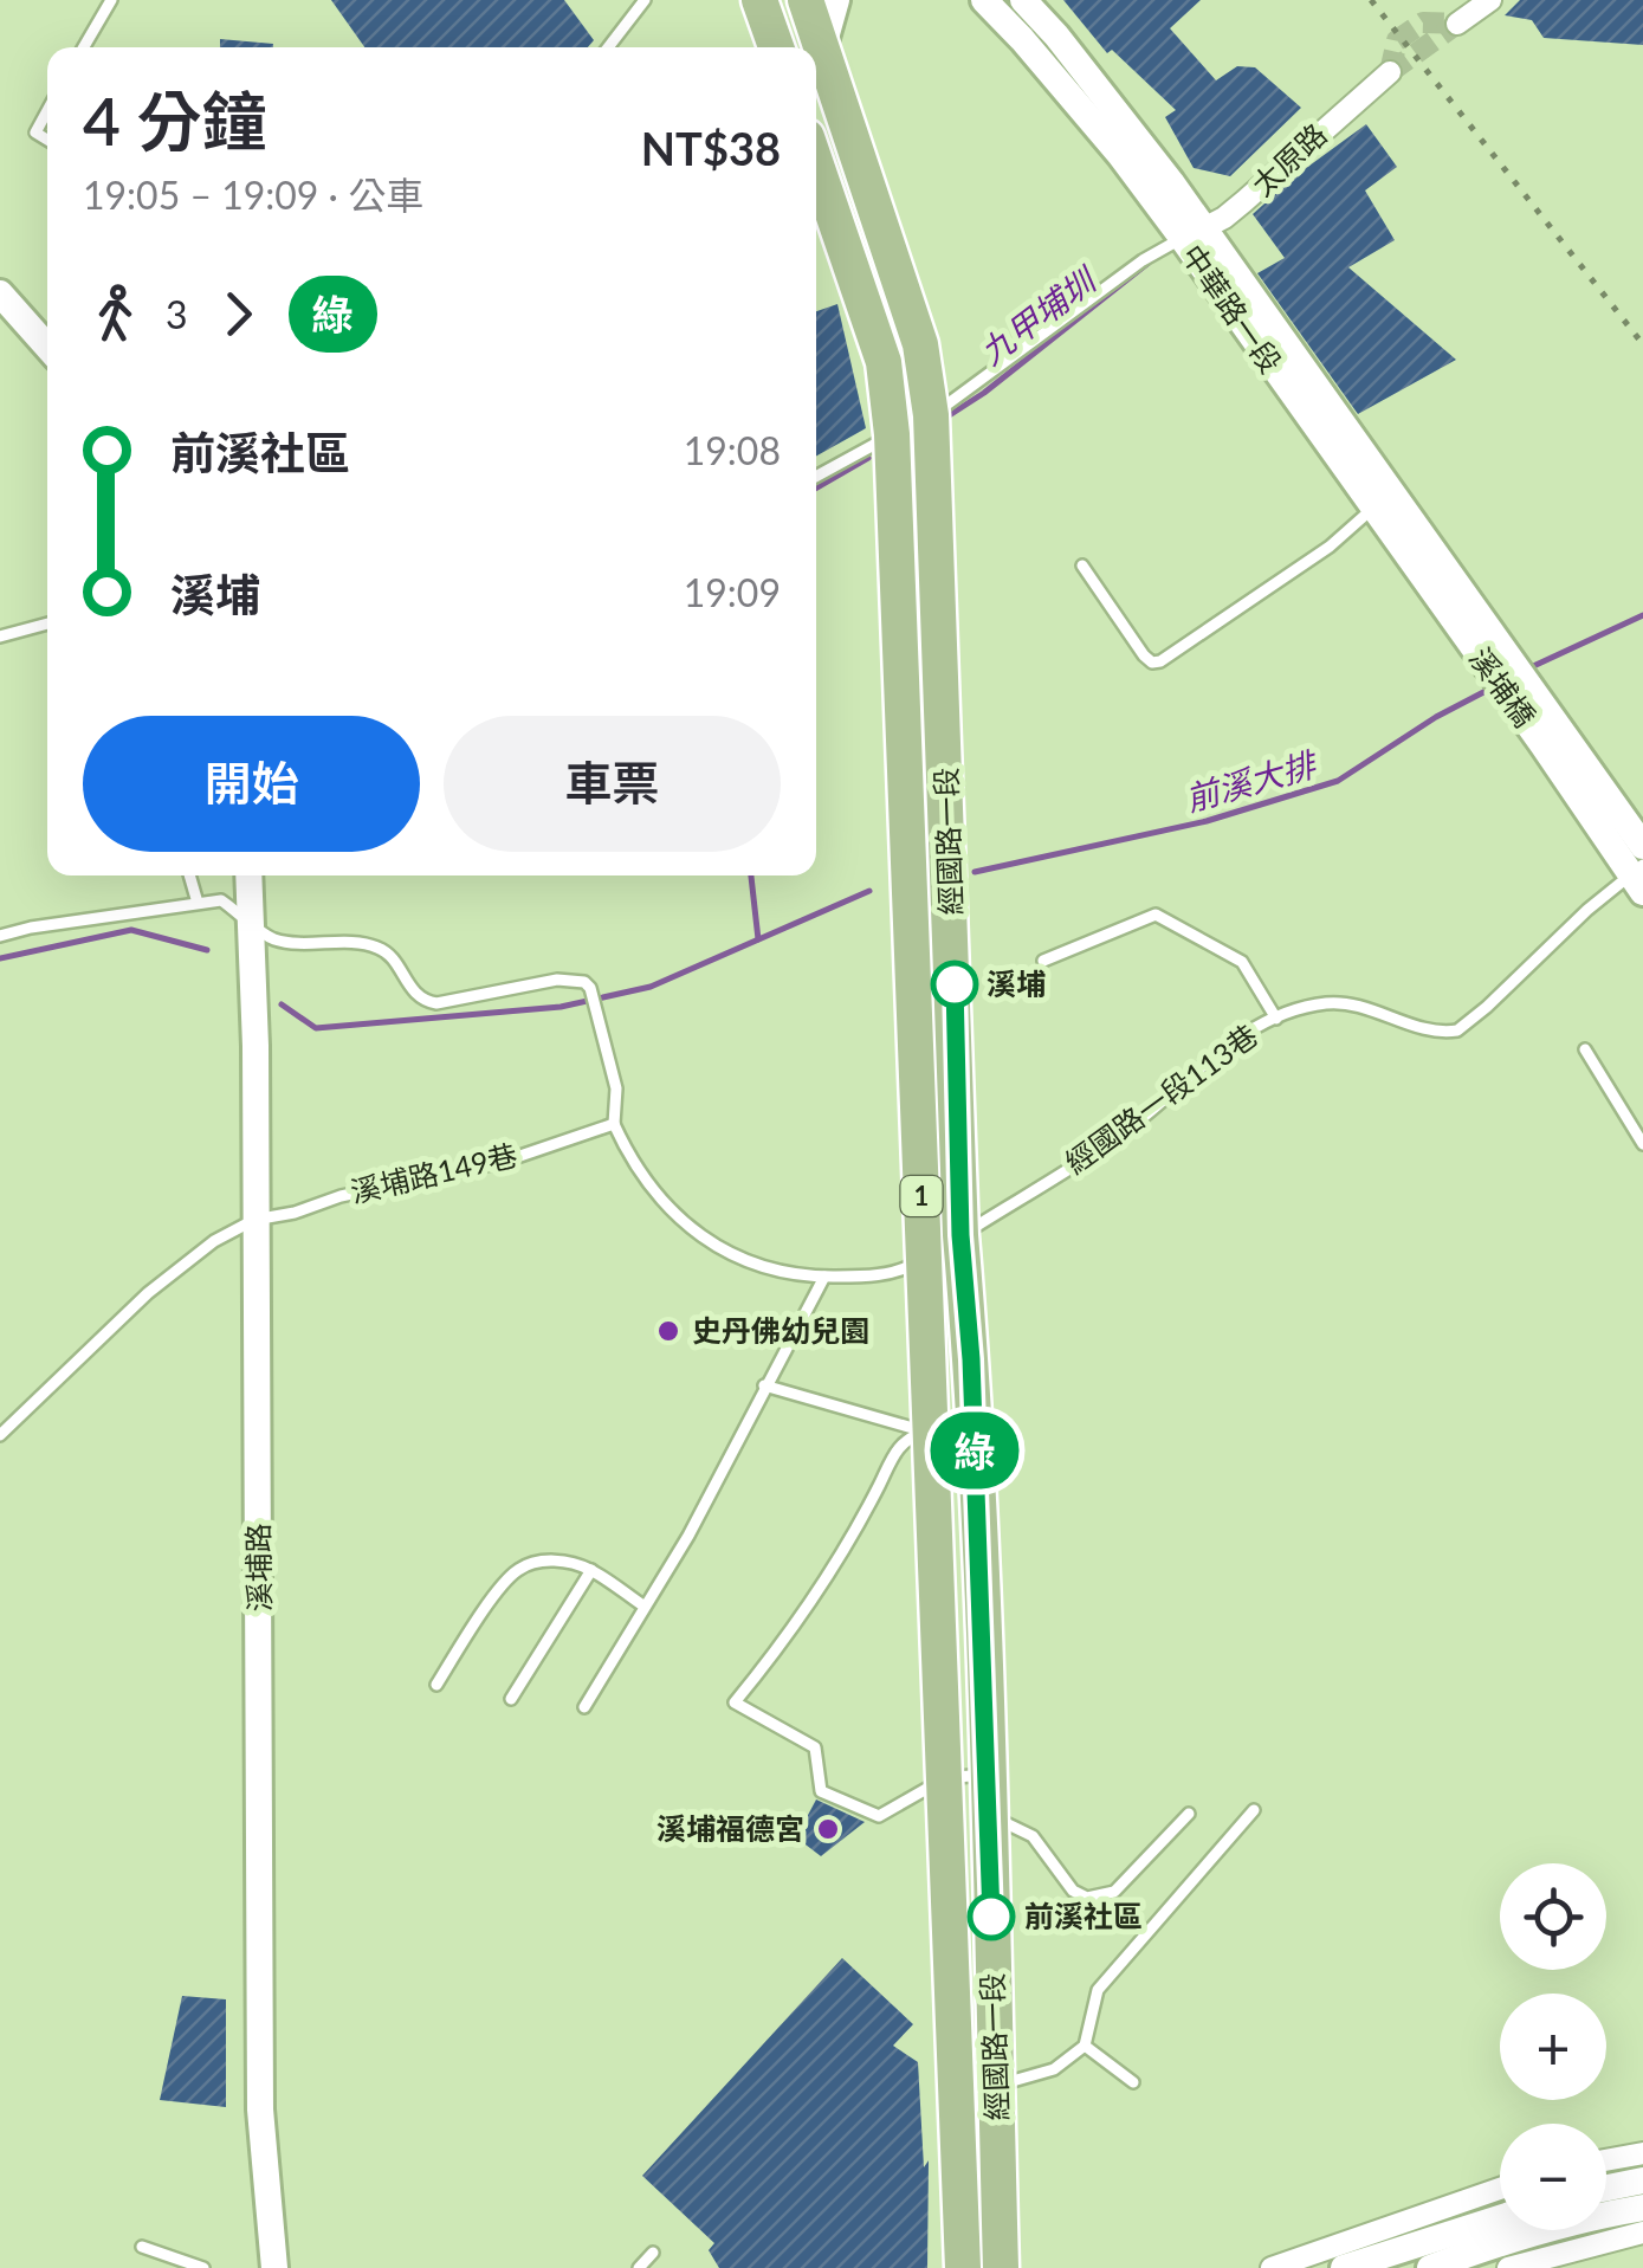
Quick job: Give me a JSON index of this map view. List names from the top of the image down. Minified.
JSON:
{"streets":{"main road":["經國路一段","1"],"street":["太原路","中華路一段","溪埔橋","溪埔路"],"lane":["經國路一段113巷","溪埔路149巷"]},"crossings":[["太原路","中華路一段"],["中華路一段","溪埔橋"],["經國路一段","經國路一段113巷"],["經國路一段113巷","溪埔路149巷"],["溪埔路149巷","溪埔路"]],"water":["九甲埔圳","前溪大排"],"places":["溪埔","史丹佛幼兒園","溪埔福德宮","前溪社區"],"lines":["bus line 綠"],"page":{"on_map":"綠","heading":["4 分鐘","19:05 – 19:09 · 公車","NT$38"],"legs":["3","綠"],"list":[{"name":"前溪社區","value":"19:08"},{"name":"溪埔","value":"19:09"}],"buttons":["開始","車票"],"map_buttons":["+","−"]}}
